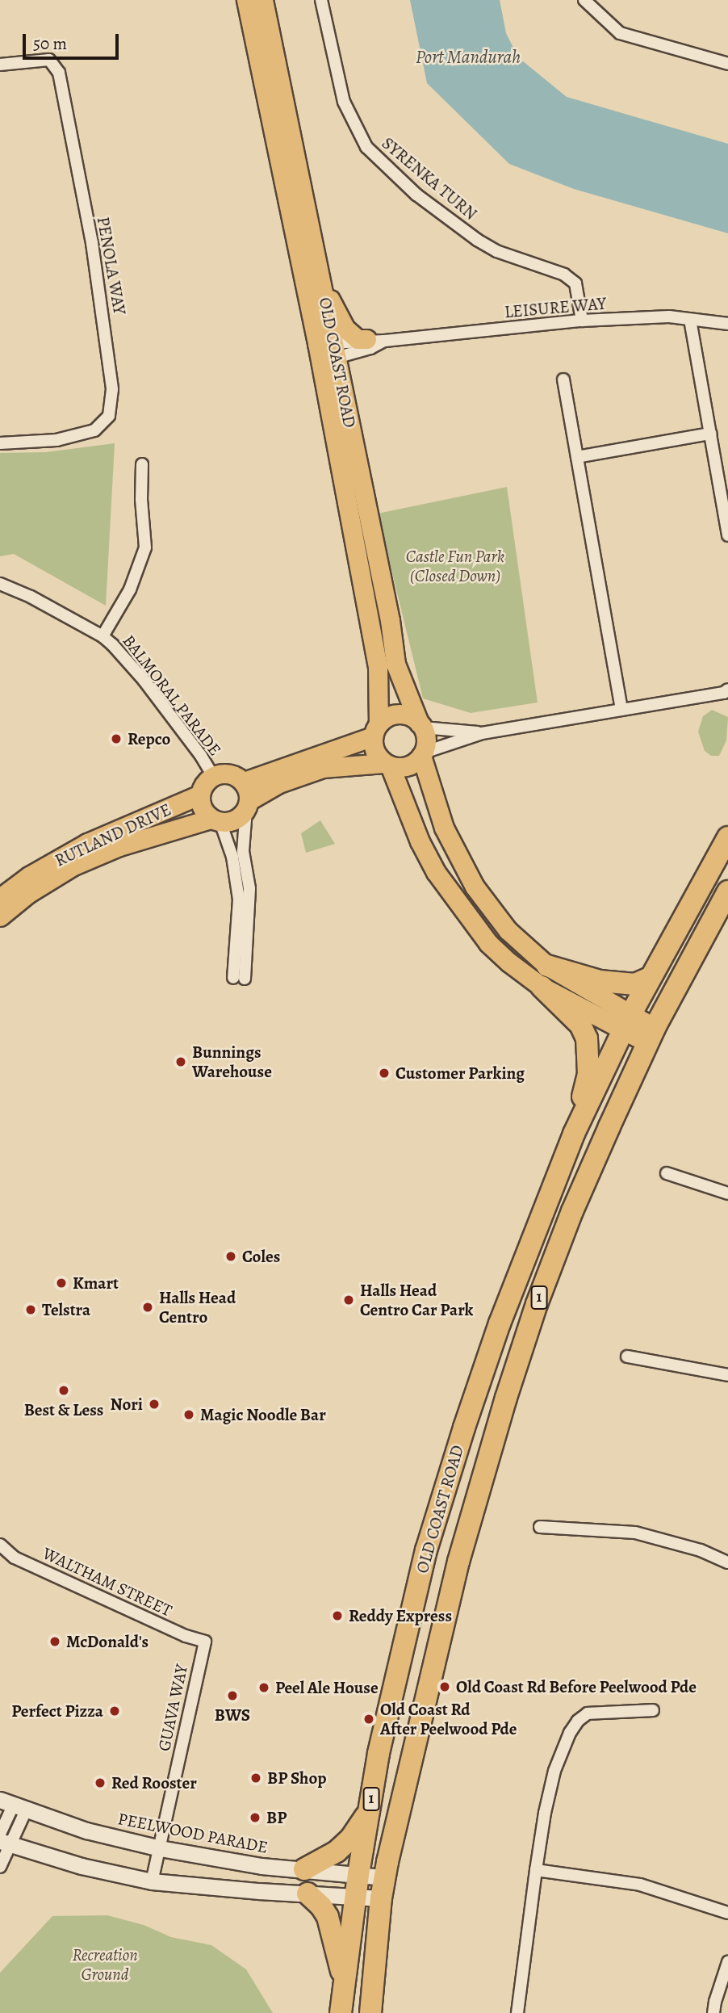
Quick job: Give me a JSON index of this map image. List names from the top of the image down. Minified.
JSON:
{"streets":{"highway":["OLD COAST ROAD","1"],"main road":["RUTLAND DRIVE"],"street":["SYRENKA TURN","PENOLA WAY","LEISURE WAY","BALMORAL PARADE","WALTHAM STREET","GUAVA WAY","PEELWOOD PARADE"]},"crossings":[["SYRENKA TURN","LEISURE WAY"],["LEISURE WAY","OLD COAST ROAD"],["OLD COAST ROAD","1"],["OLD COAST ROAD","PEELWOOD PARADE"],["BALMORAL PARADE","RUTLAND DRIVE"],["WALTHAM STREET","GUAVA WAY"],["GUAVA WAY","PEELWOOD PARADE"]],"water":["Port Mandurah"],"parks":["Castle Fun Park (Closed Down)","Recreation Ground"],"places":["Repco","Bunnings Warehouse","Customer Parking","Coles","Kmart","Halls Head Centro Car Park","Halls Head Centro","Telstra","Best & Less","Nori","Magic Noodle Bar","Reddy Express","McDonald's","Old Coast Rd Before Peelwood Pde","Peel Ale House","BWS","Perfect Pizza","Old Coast Rd After Peelwood Pde","BP Shop","Red Rooster","BP"],"scale_bar":"50 m"}
